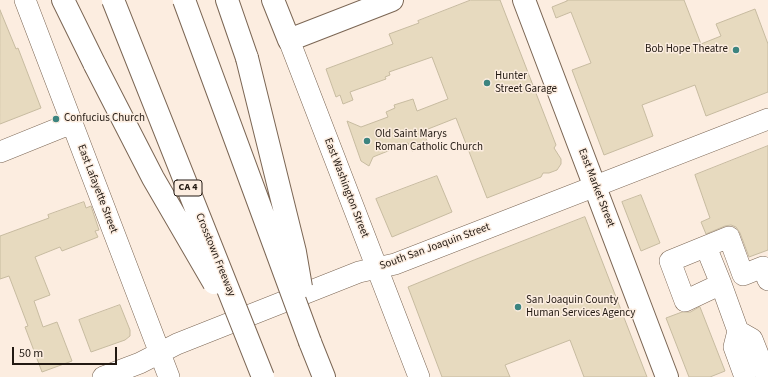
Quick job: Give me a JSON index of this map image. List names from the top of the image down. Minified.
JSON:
{"streets":{"main road":["CA 4","East Washington Street","East Market Street","Crosstown Freeway"],"street":["East Lafayette Street","South San Joaquin Street"]},"crossings":[["East Washington Street","South San Joaquin Street"],["East Market Street","South San Joaquin Street"],["East Lafayette Street","South San Joaquin Street"]],"places":["Bob Hope Theatre","Hunter Street Garage","Confucius Church","Old Saint Marys Roman Catholic Church","San Joaquin County Human Services Agency"],"scale_bar":"50 m"}
